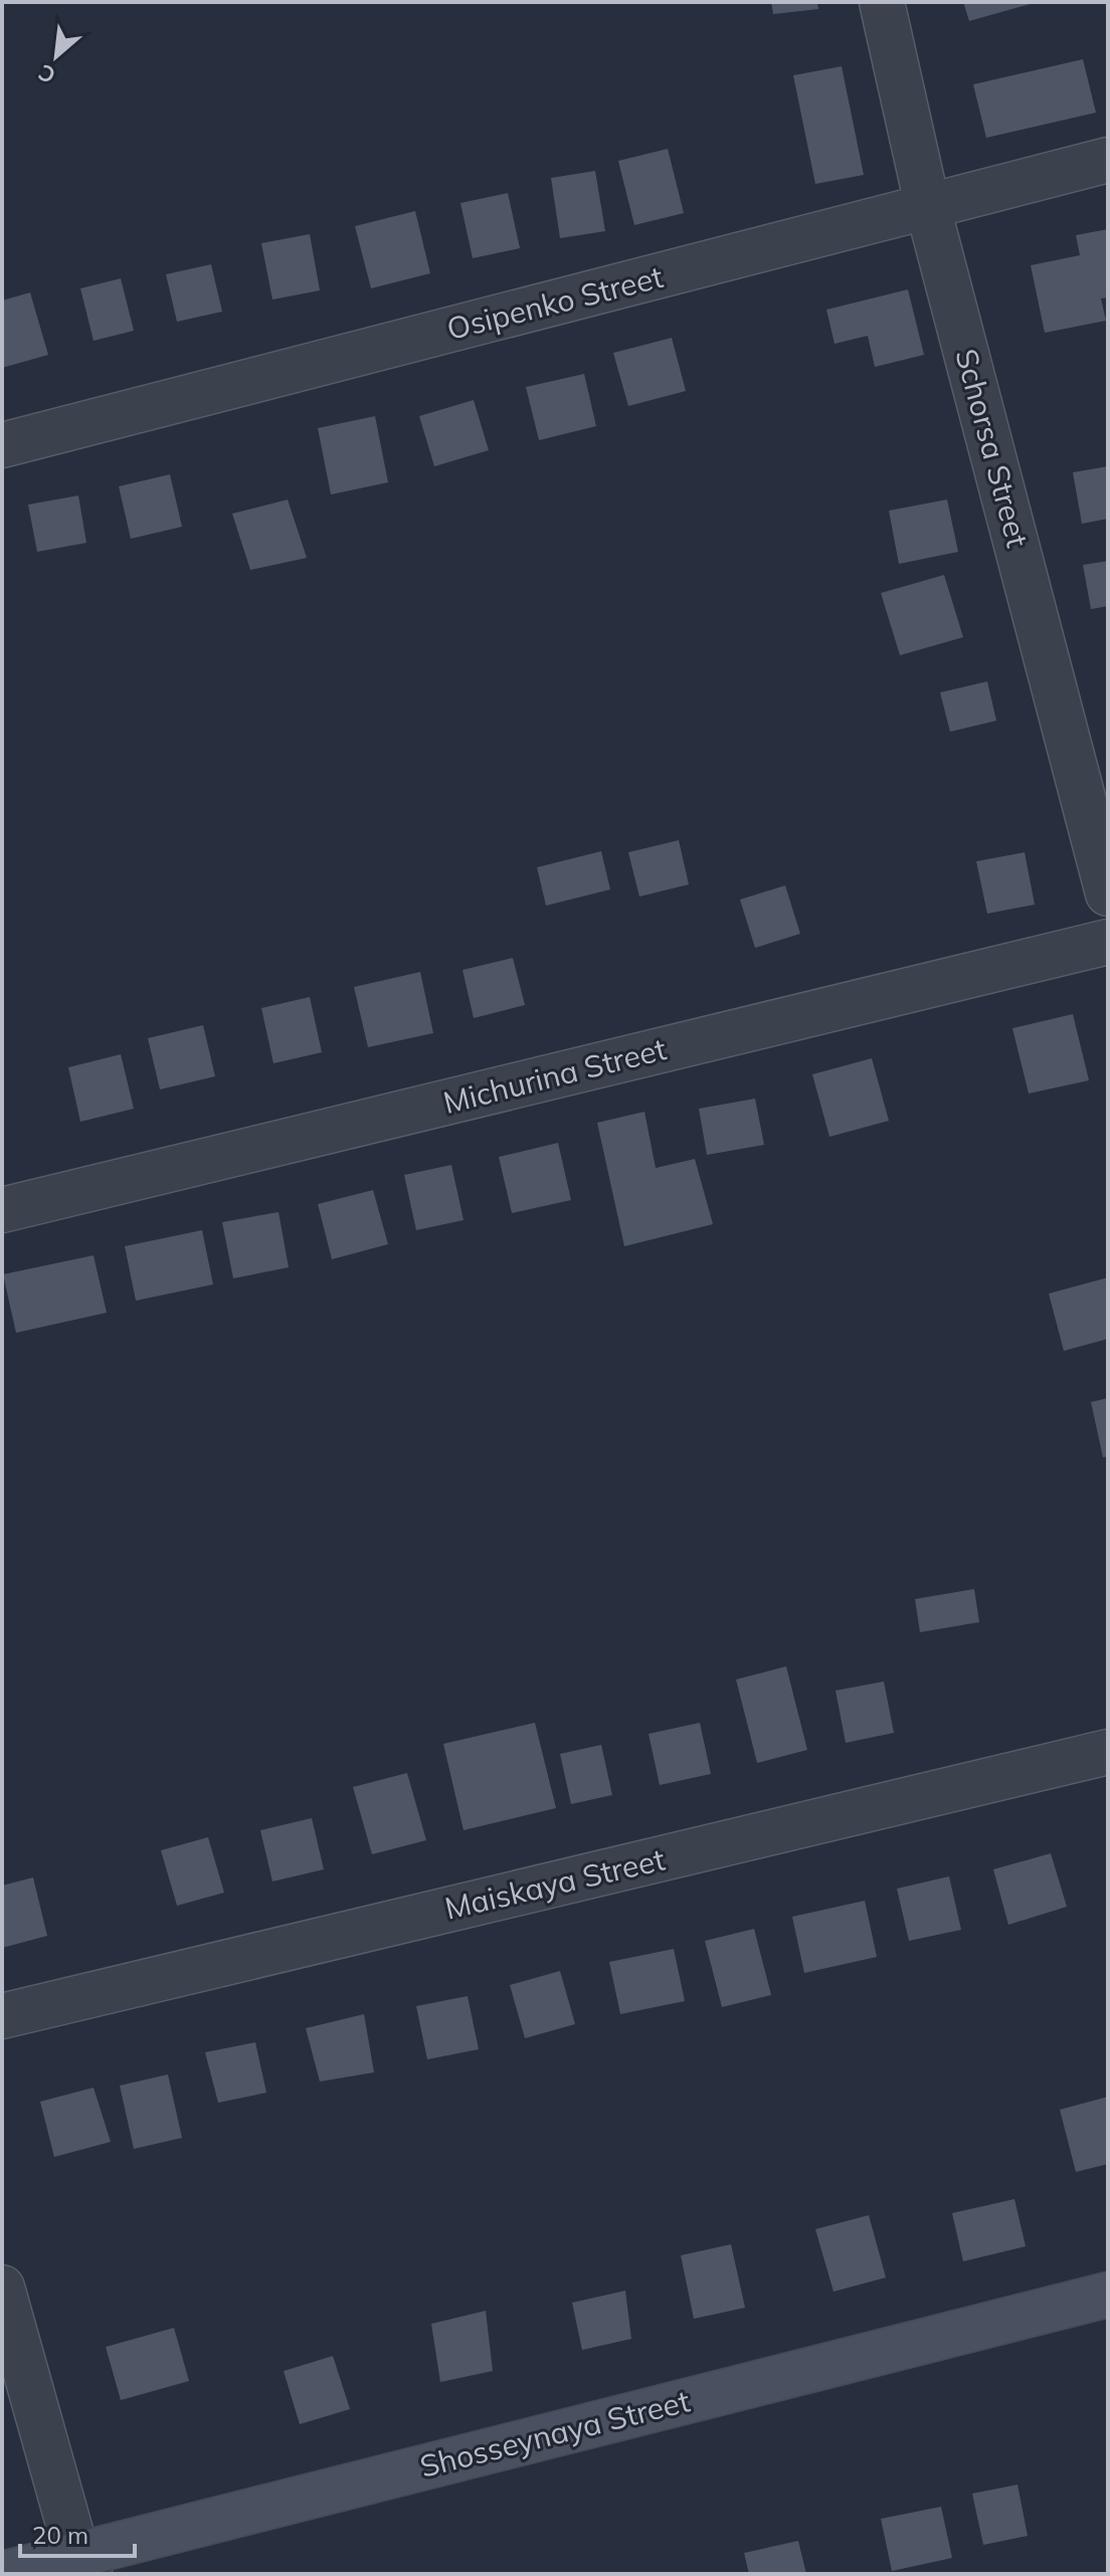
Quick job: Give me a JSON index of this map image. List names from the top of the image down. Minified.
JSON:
{"streets":{"main road":["Shosseynaya Street"],"street":["Osipenko Street","Schorsa Street","Michurina Street","Maiskaya Street"]},"crossings":[["Osipenko Street","Schorsa Street"]],"scale_bar":"20 m","north":"bottom left"}
